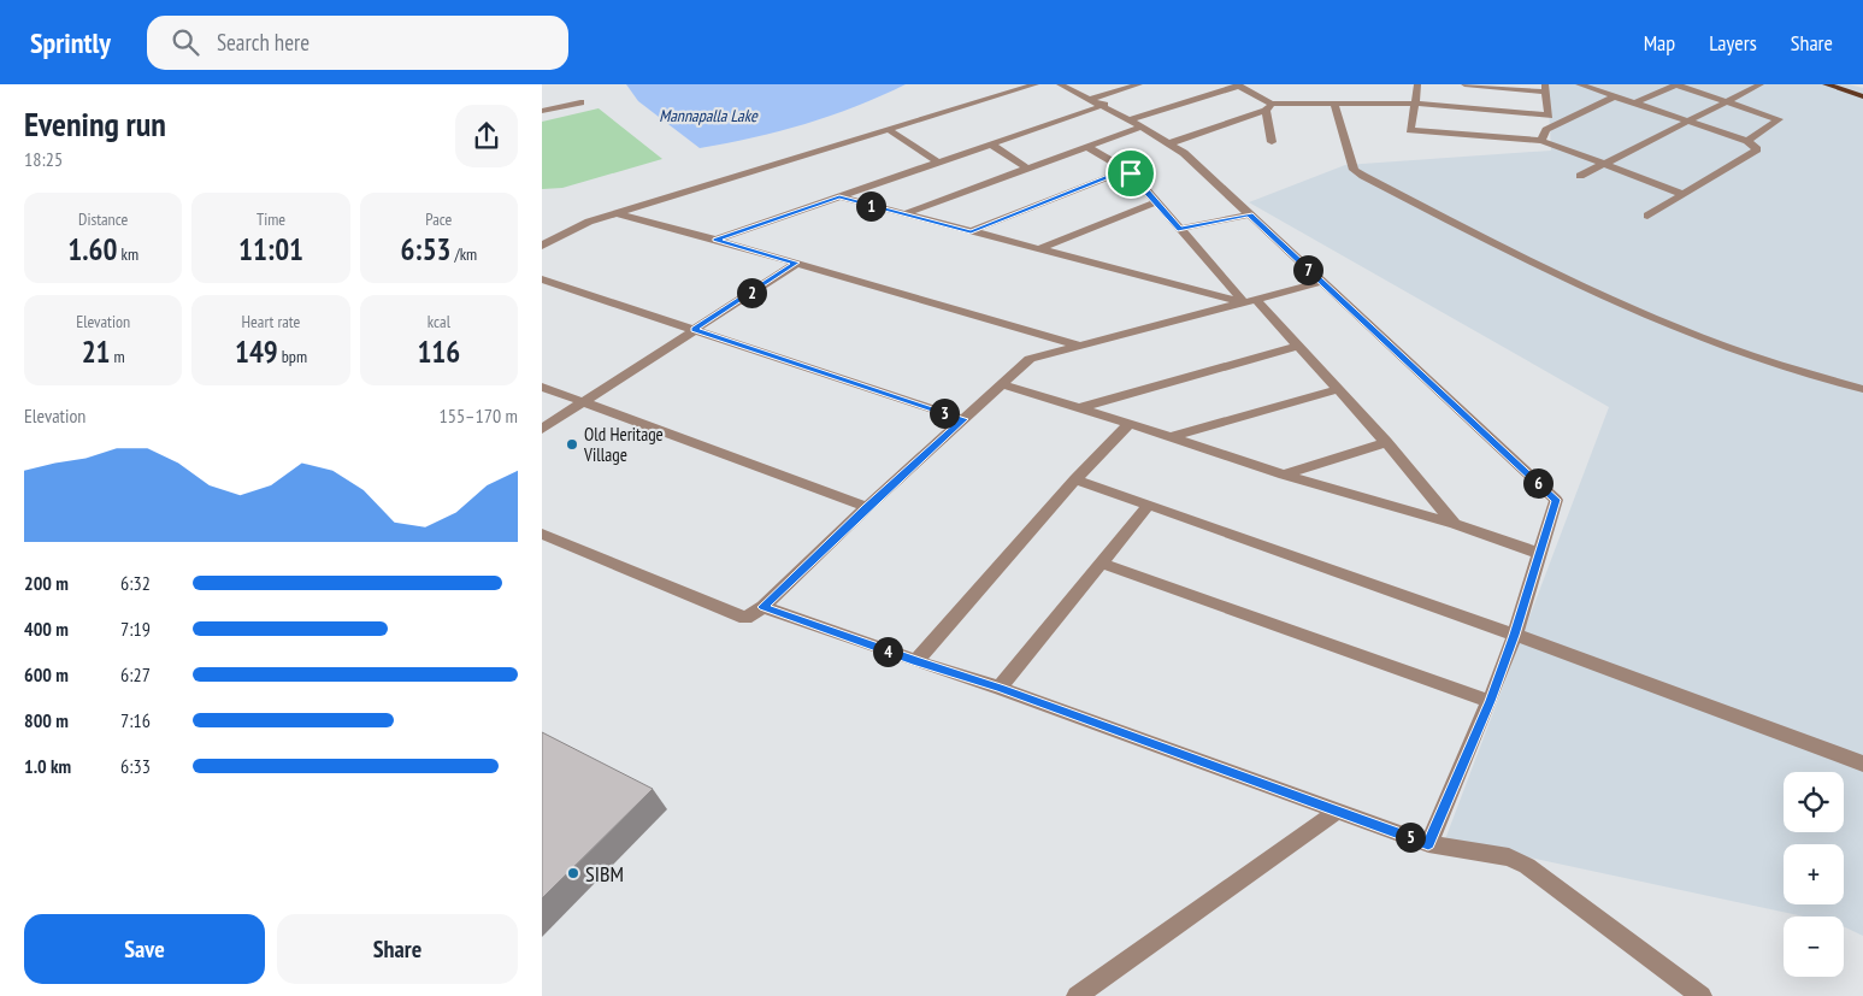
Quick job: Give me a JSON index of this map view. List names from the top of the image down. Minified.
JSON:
{"water":["Mannapalla Lake"],"places":["Old Heritage Village","SIBM"],"page":{"header":"Sprintly","search":"Search here","nav":["Map","Layers","Share"],"heading":["Evening run","18:25"],"stats":[["Distance","1.60 km"],["Time","11:01"],["Pace","6:53 /km"],["Elevation","21 m"],["Heart rate","149 bpm"],["kcal","116"]],"pins":["1","7","2","3","6","4","5"],"chart":["Elevation","155–170 m"],"list":[{"name":"200 m","note":"6:32"},{"name":"400 m","note":"7:19"},{"name":"600 m","note":"6:27"},{"name":"800 m","note":"7:16"},{"name":"1.0 km","note":"6:33"}],"map_buttons":["+","−"],"buttons":["Save","Share"]}}
